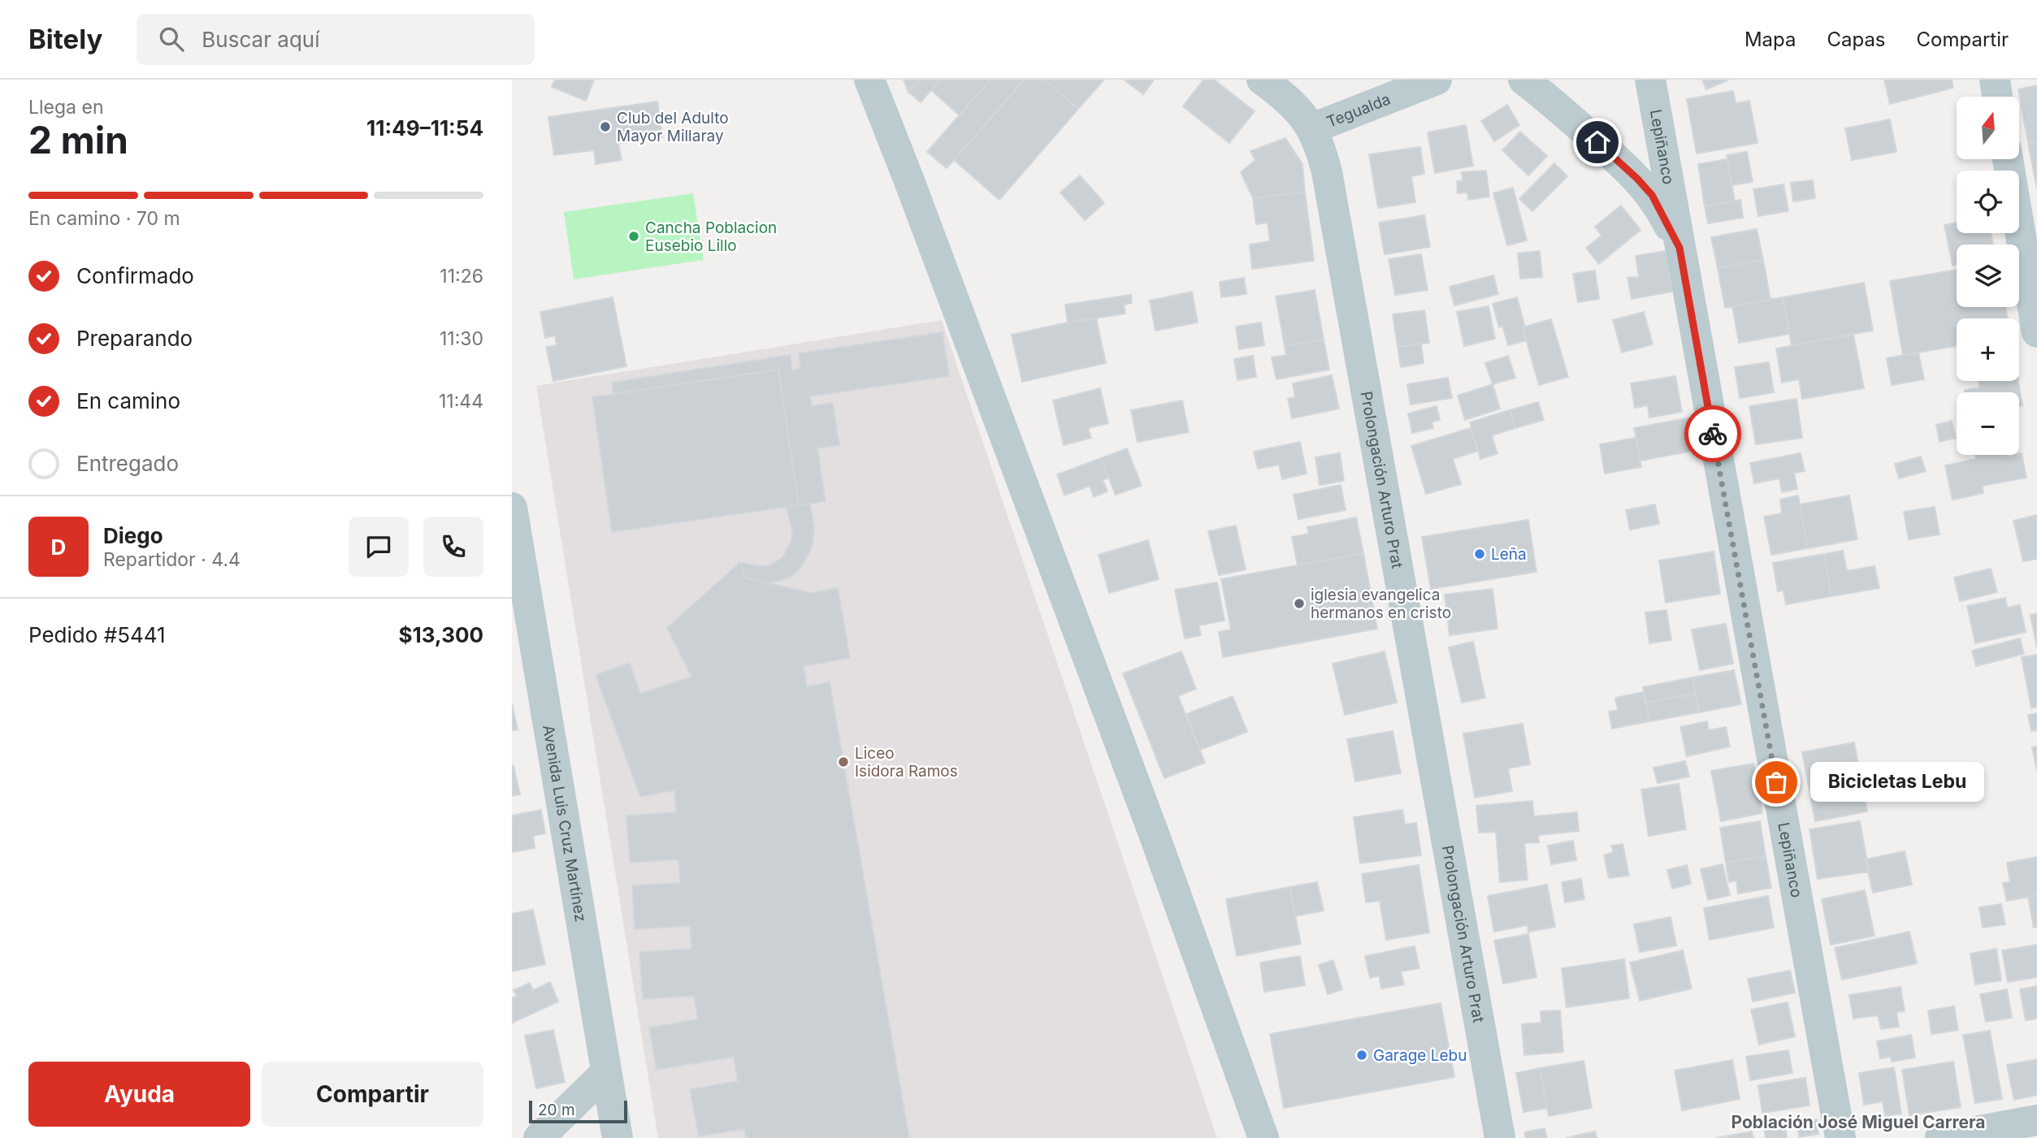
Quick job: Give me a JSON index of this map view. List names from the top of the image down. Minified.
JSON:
{"streets":{"street":["Tegualda","Lepiñanco","Prolongación Arturo Prat","Avenida Luis Cruz Martínez"]},"crossings":[["Tegualda","Prolongación Arturo Prat"]],"districts":["Población José Miguel Carrera"],"places":["Club del Adulto Mayor Millaray","Cancha Poblacion Eusebio Lillo","Leña","iglesia evangelica hermanos en cristo","Liceo Isidora Ramos","Bicicletas Lebu","Garage Lebu"],"scale_bar":"20 m","north":"top","page":{"header":"Bitely","search":"Buscar aquí","nav":["Mapa","Capas","Compartir"],"heading":["2 min","Llega en","11:49–11:54"],"panel":["Diego","Repartidor · 4.4","Pedido #5441","$13,300"],"map_buttons":["+","−"],"bar":"En camino · 70 m","list":[["Confirmado","11:26"],["Preparando","11:30"],["En camino","11:44"],"Entregado"],"round":"D","bubble":"Bicicletas Lebu","buttons":["Ayuda","Compartir"],"scale":"20 m"}}
